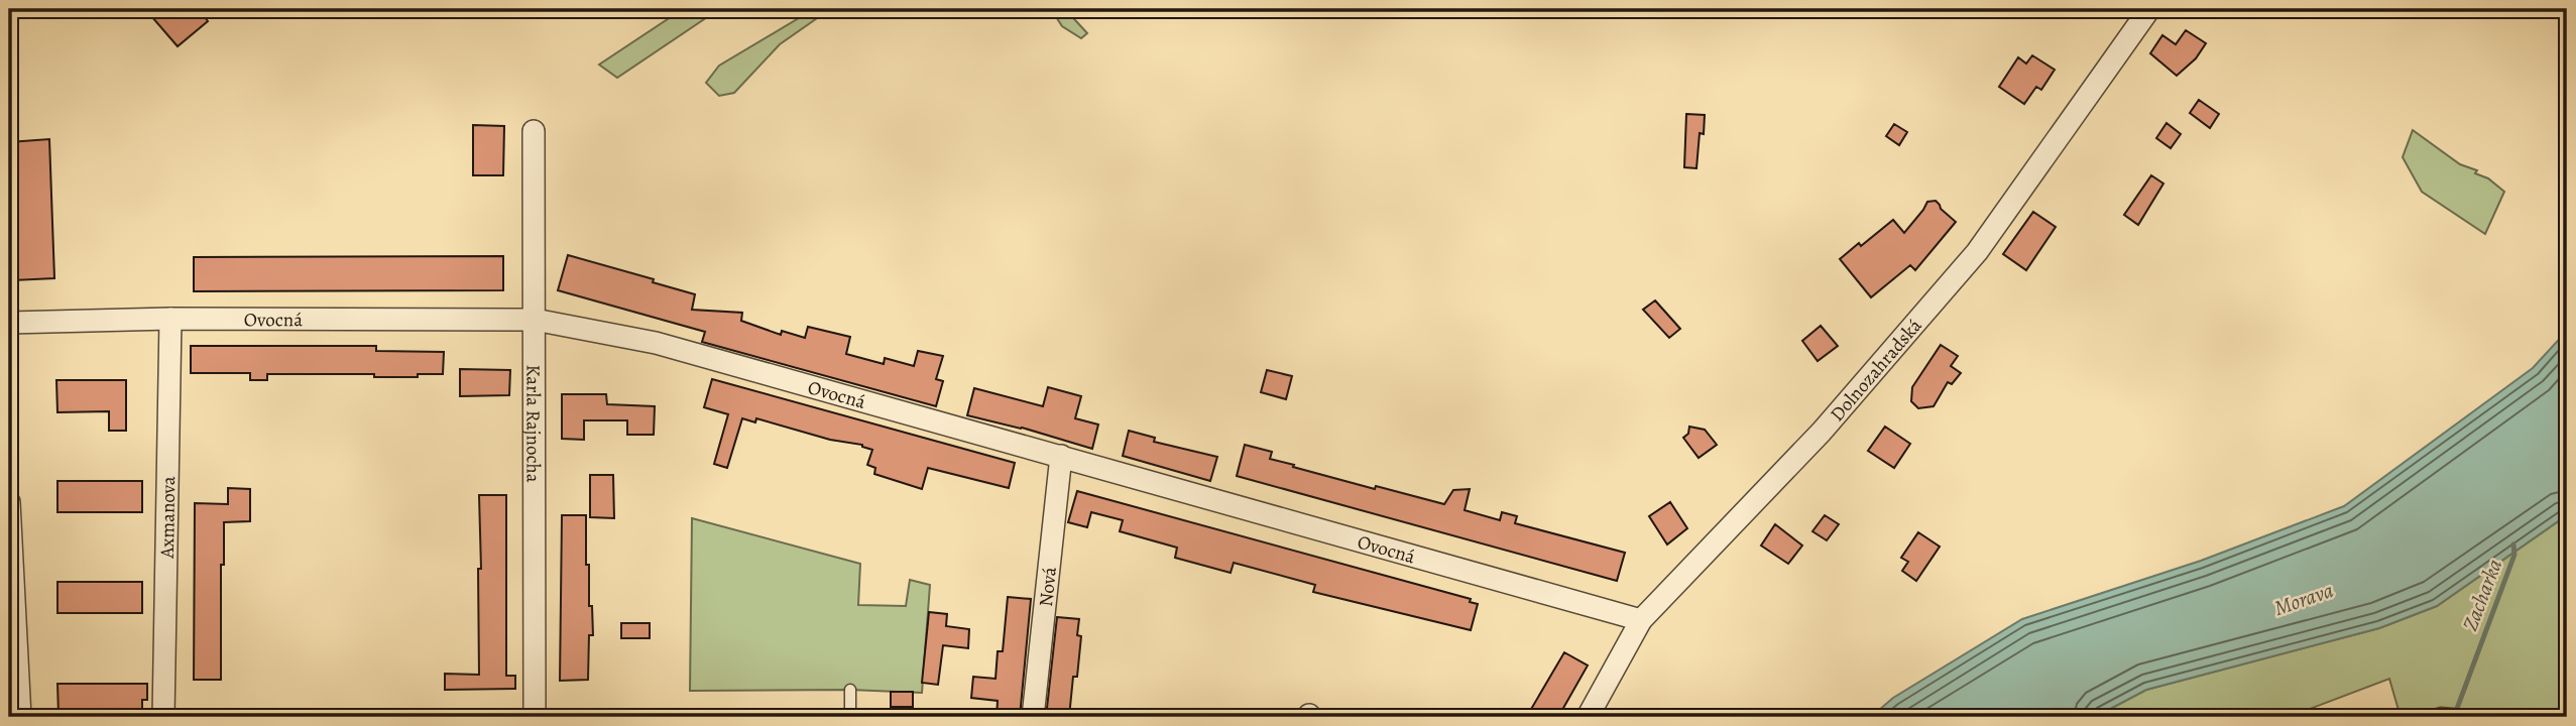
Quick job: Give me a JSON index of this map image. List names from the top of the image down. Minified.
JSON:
{"streets":{"street":["Ovocná","Dolnozahradská","Karla Rajnocha","Axmanova","Nová"]},"crossings":[["Ovocná","Dolnozahradská"],["Ovocná","Karla Rajnocha"],["Ovocná","Axmanova"],["Ovocná","Nová"]],"water":["Zacharka","Morava"]}
